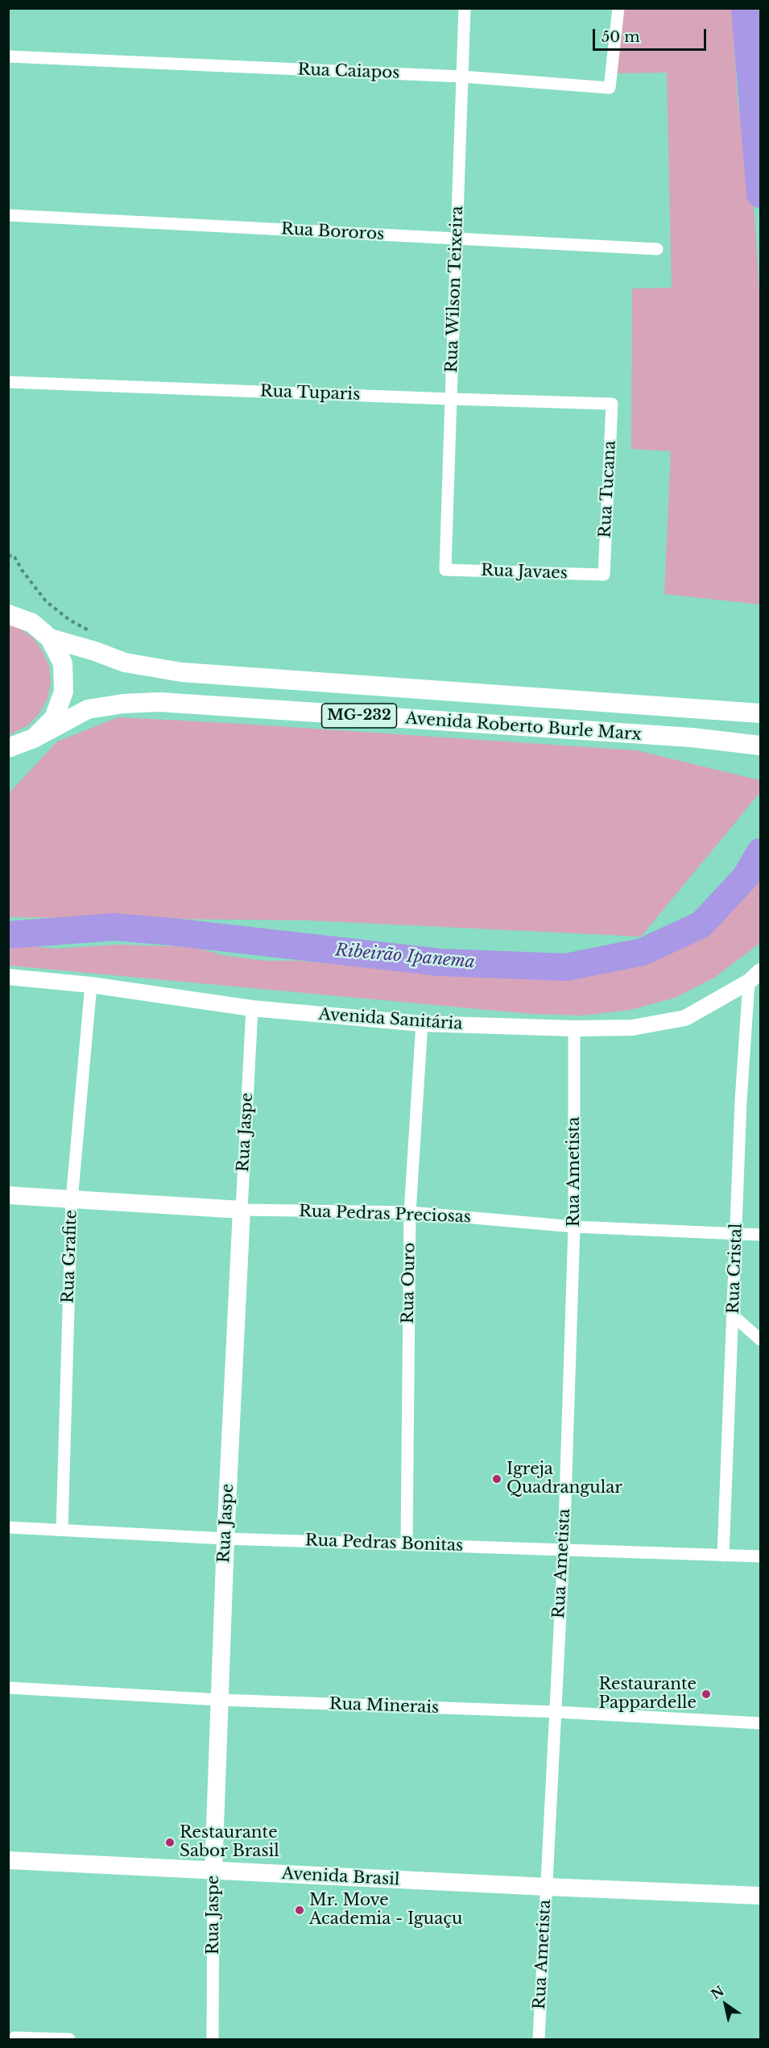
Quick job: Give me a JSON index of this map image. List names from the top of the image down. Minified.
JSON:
{"streets":{"main road":["MG-232","Avenida Roberto Burle Marx","Rua Jaspe","Rua Pedras Preciosas","Avenida Brasil"],"street":["Rua Caiapos","Rua Bororos","Rua Wilson Teixeira","Rua Tuparis","Rua Tucana","Rua Javaes","Avenida Sanitária","Rua Ametista","Rua Grafite","Rua Cristal","Rua Ouro","Rua Pedras Bonitas","Rua Minerais"]},"crossings":[["Rua Caiapos","Rua Wilson Teixeira"],["Rua Bororos","Rua Wilson Teixeira"],["Rua Wilson Teixeira","Rua Tuparis"],["Rua Wilson Teixeira","Rua Javaes"],["Rua Tuparis","Rua Tucana"],["Rua Tucana","Rua Javaes"],["MG-232","Avenida Roberto Burle Marx"],["Avenida Sanitária","Rua Jaspe"],["Avenida Sanitária","Rua Ametista"],["Avenida Sanitária","Rua Grafite"],["Avenida Sanitária","Rua Cristal"],["Avenida Sanitária","Rua Ouro"],["Rua Jaspe","Rua Pedras Preciosas"],["Rua Jaspe","Rua Pedras Bonitas"],["Rua Jaspe","Rua Minerais"],["Rua Jaspe","Avenida Brasil"],["Rua Ametista","Rua Pedras Preciosas"],["Rua Ametista","Rua Pedras Bonitas"],["Rua Ametista","Rua Minerais"],["Rua Ametista","Avenida Brasil"],["Rua Pedras Preciosas","Rua Grafite"],["Rua Pedras Preciosas","Rua Cristal"],["Rua Pedras Preciosas","Rua Ouro"],["Rua Grafite","Rua Pedras Bonitas"],["Rua Cristal","Rua Pedras Bonitas"],["Rua Ouro","Rua Pedras Bonitas"]],"water":["Ribeirão Ipanema"],"places":["Igreja Quadrangular","Restaurante Pappardelle","Restaurante Sabor Brasil","Mr. Move Academia - Iguaçu"],"scale_bar":"50 m","north":"top left"}
